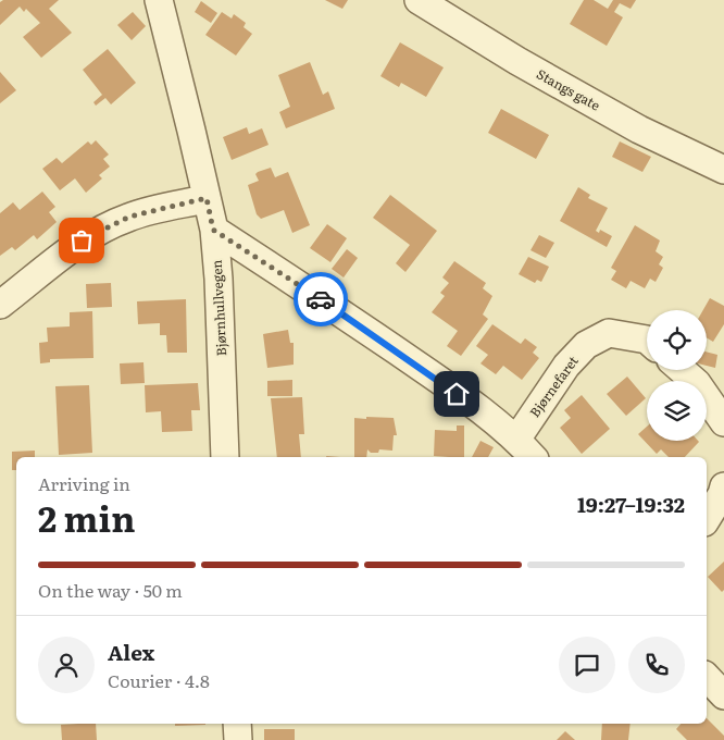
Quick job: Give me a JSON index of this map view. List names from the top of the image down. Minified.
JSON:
{"streets":{"street":["Stangs gate","Bjørnhullvegen","Bjørnefaret"]},"page":{"heading":["2 min","Arriving in","19:27–19:32"],"panel":["Alex","Courier · 4.8"],"bar":"On the way · 50 m"}}
